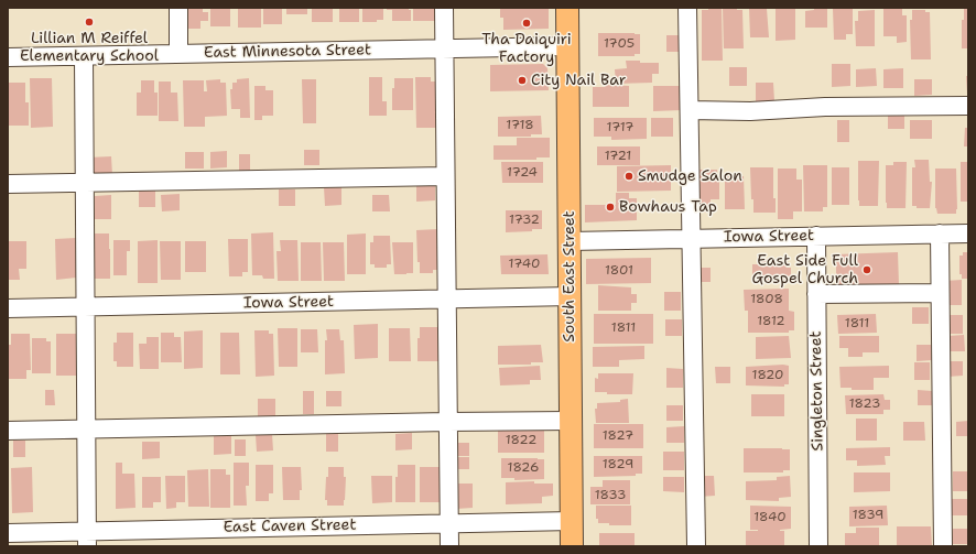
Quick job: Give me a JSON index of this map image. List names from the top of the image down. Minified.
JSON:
{"streets":{"main road":["South East Street"],"street":["East Minnesota Street","Iowa Street","Singleton Street","East Caven Street"]},"crossings":[["East Minnesota Street","South East Street"],["Iowa Street","South East Street"],["Iowa Street","Singleton Street"],["South East Street","East Caven Street"]],"places":["Lillian M Reiffel Elementary School","Tha Daiquiri Factory","City Nail Bar","Smudge Salon","Bowhaus Tap","East Side Full Gospel Church"],"house_numbers":["1705","1718","1717","1721","1724","1732","1740","1801","1808","1812","1811","1811","1820","1823","1827","1822","1829","1826","1833","1839","1840"]}
